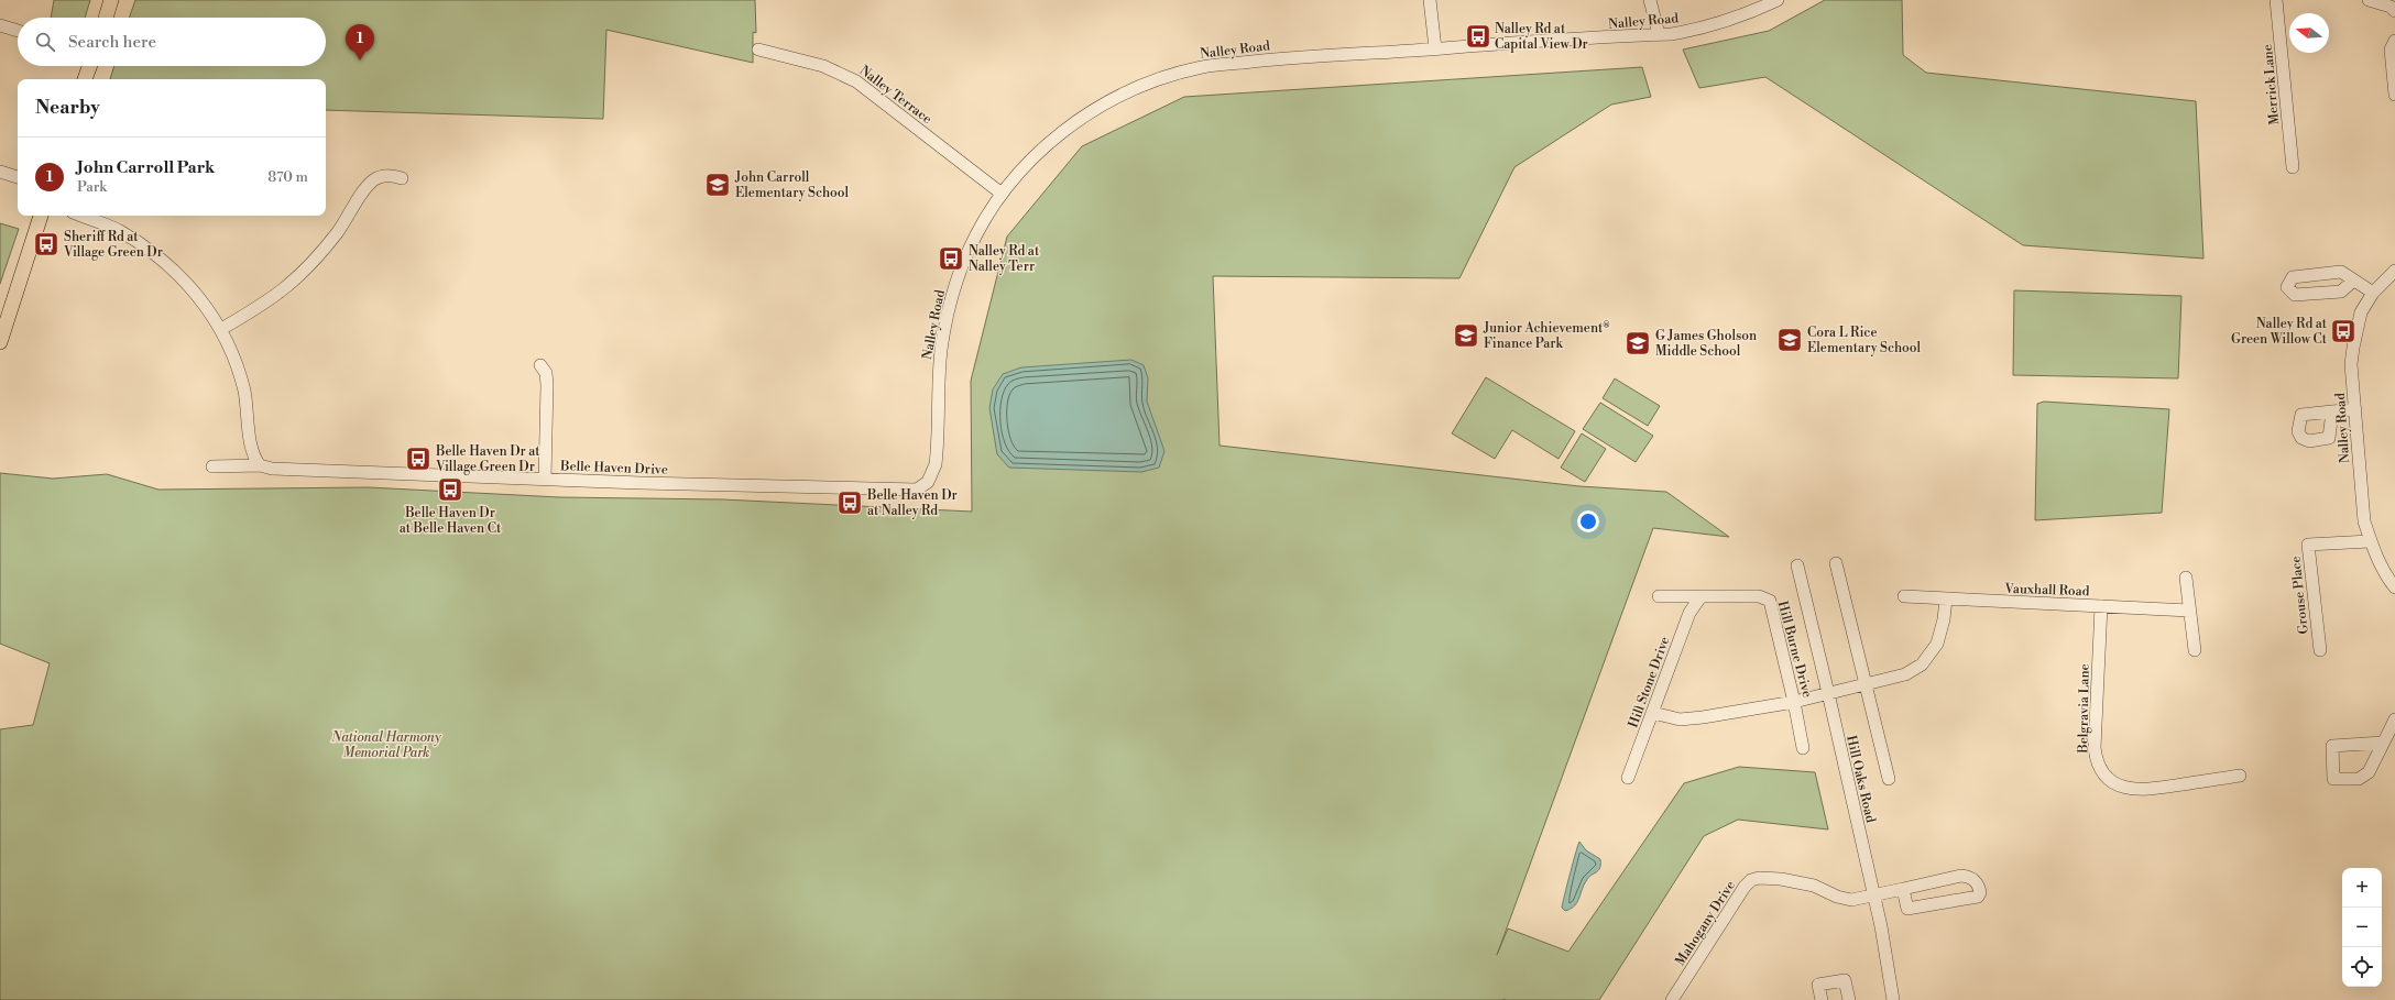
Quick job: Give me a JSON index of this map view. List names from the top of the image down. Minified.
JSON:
{"streets":{"street":["Nalley Road","Merrick Lane","Nalley Terrace","Belle Haven Drive","Vauxhall Road","Grouse Place","Hill Burne Drive","Hill Stone Drive","Belgravia Lane","Hill Oaks Road","Mahogany Drive"]},"crossings":[["Nalley Road","Nalley Terrace"],["Nalley Road","Belle Haven Drive"],["Nalley Road","Grouse Place"],["Vauxhall Road","Belgravia Lane"],["Hill Burne Drive","Hill Stone Drive"],["Hill Oaks Road","Mahogany Drive"]],"parks":["National Harmony Memorial Park"],"places":{"bus stop":["Nalley Rd at Capital View Dr","Sheriff Rd at Village Green Dr","Nalley Rd at Nalley Terr","Nalley Rd at Green Willow Ct","Belle Haven Dr at Village Green Dr","Belle Haven Dr at Belle Haven Ct","Belle Haven Dr at Nalley Rd"],"school or university":["John Carroll Elementary School","Junior Achievement® Finance Park","Cora L Rice Elementary School","G James Gholson Middle School"]},"north":"left","page":{"search":"Search here","pins":"1","heading":"Nearby","list":[{"mark":"1","name":"John Carroll Park","note":"Park","value":"870 m"}],"map_buttons":["+","−"]}}
